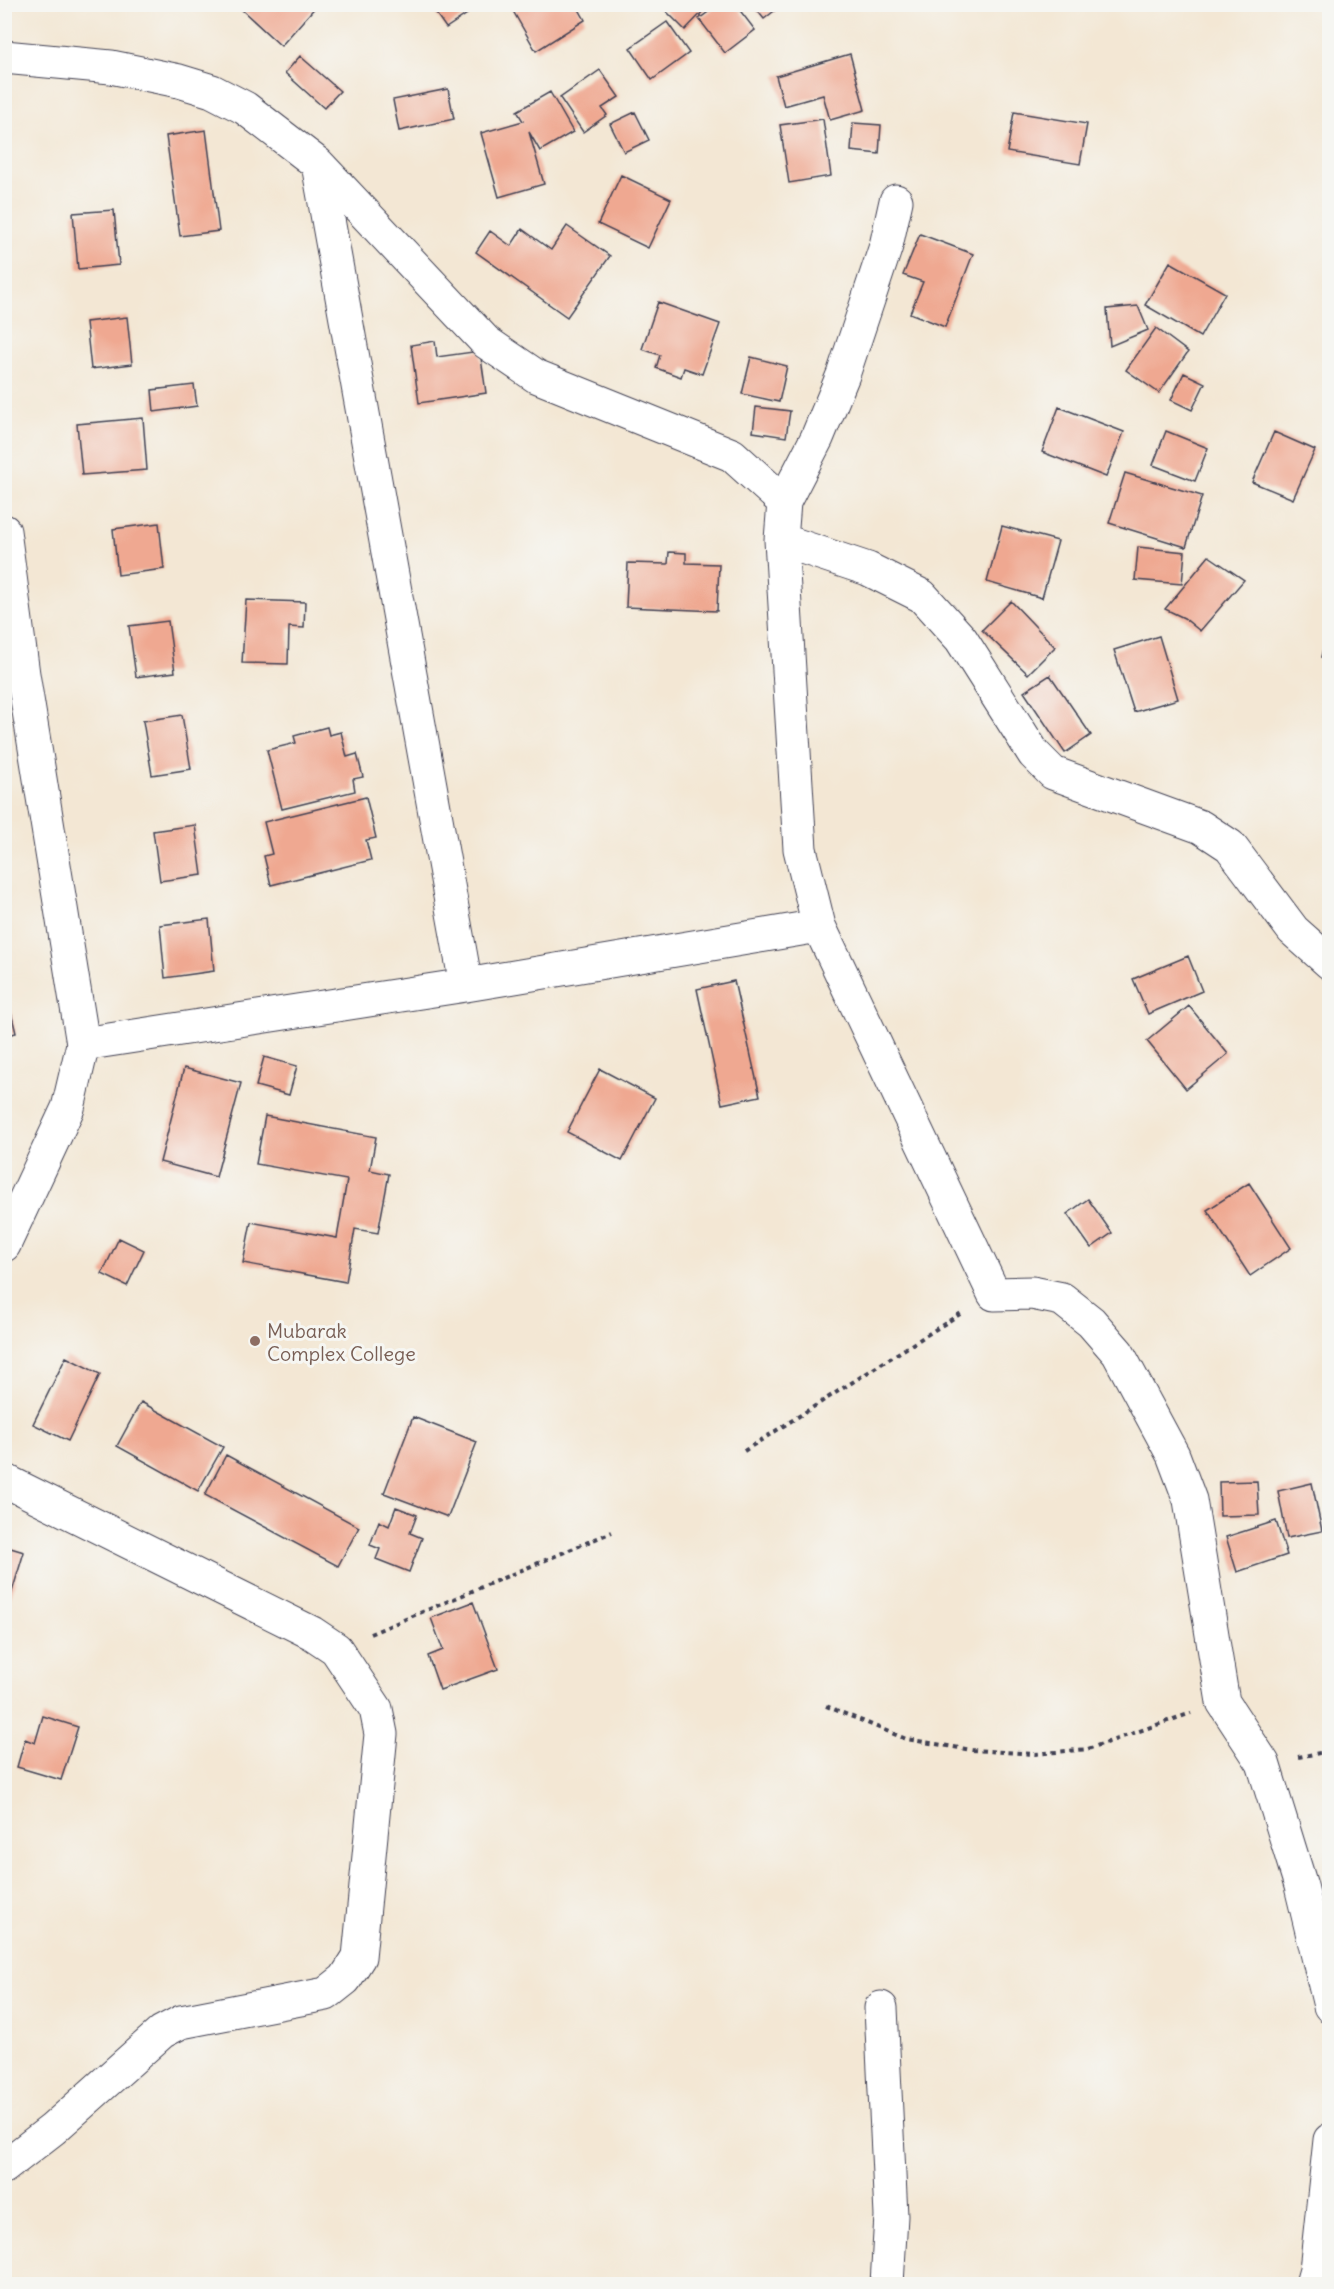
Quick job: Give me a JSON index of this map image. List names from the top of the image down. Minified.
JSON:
{"places":["Mubarak Complex College"]}
